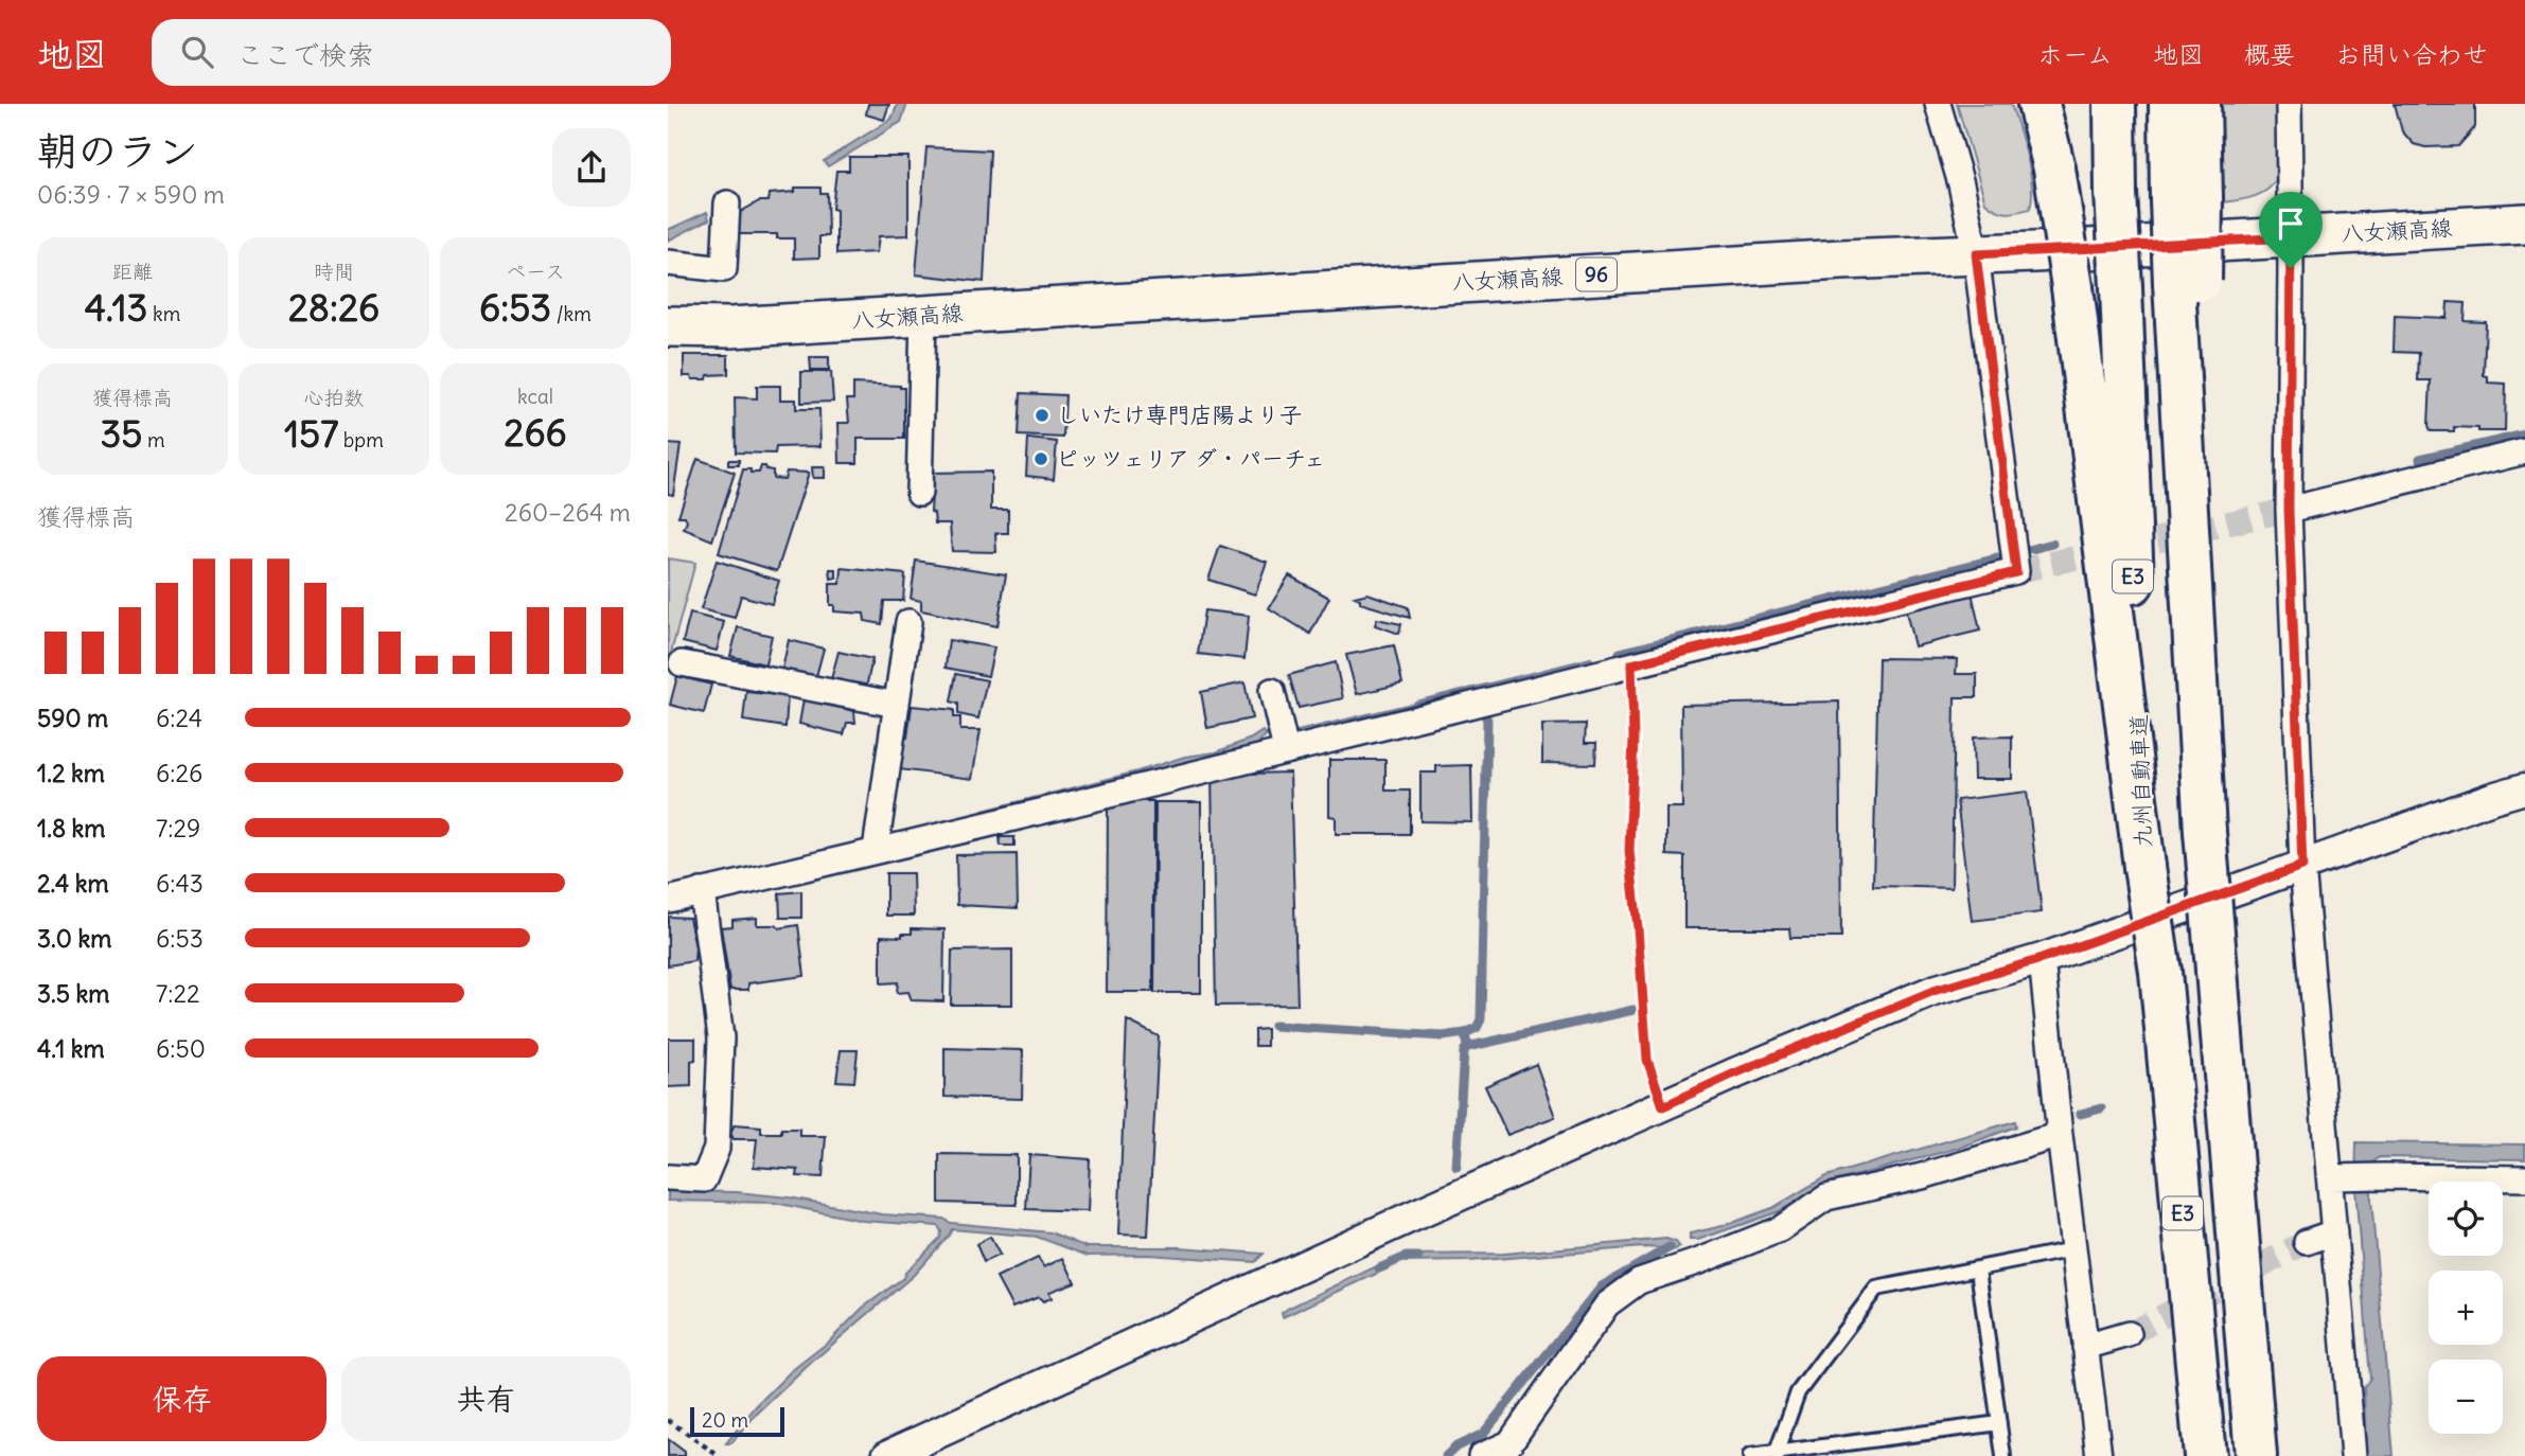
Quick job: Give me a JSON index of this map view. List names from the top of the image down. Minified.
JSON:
{"streets":{"highway":["E3","九州自動車道"],"main road":["八女瀬高線","96"]},"places":["しいたけ専門店陽より子","ピッツェリア ダ・パーチェ"],"scale_bar":"20 m","page":{"header":"地図","search":"ここで検索","nav":["ホーム","地図","概要","お問い合わせ"],"heading":["朝のラン","06:39 · 7 × 590 m"],"stats":[["距離","4.13 km"],["時間","28:26"],["ペース","6:53 /km"],["獲得標高","35 m"],["心拍数","157 bpm"],["kcal","266"]],"chart":["獲得標高","260–264 m"],"list":[{"name":"590 m","note":"6:24"},{"name":"1.2 km","note":"6:26"},{"name":"1.8 km","note":"7:29"},{"name":"2.4 km","note":"6:43"},{"name":"3.0 km","note":"6:53"},{"name":"3.5 km","note":"7:22"},{"name":"4.1 km","note":"6:50"}],"map_buttons":["+","−"],"buttons":["保存","共有"],"scale":"20 m"}}
